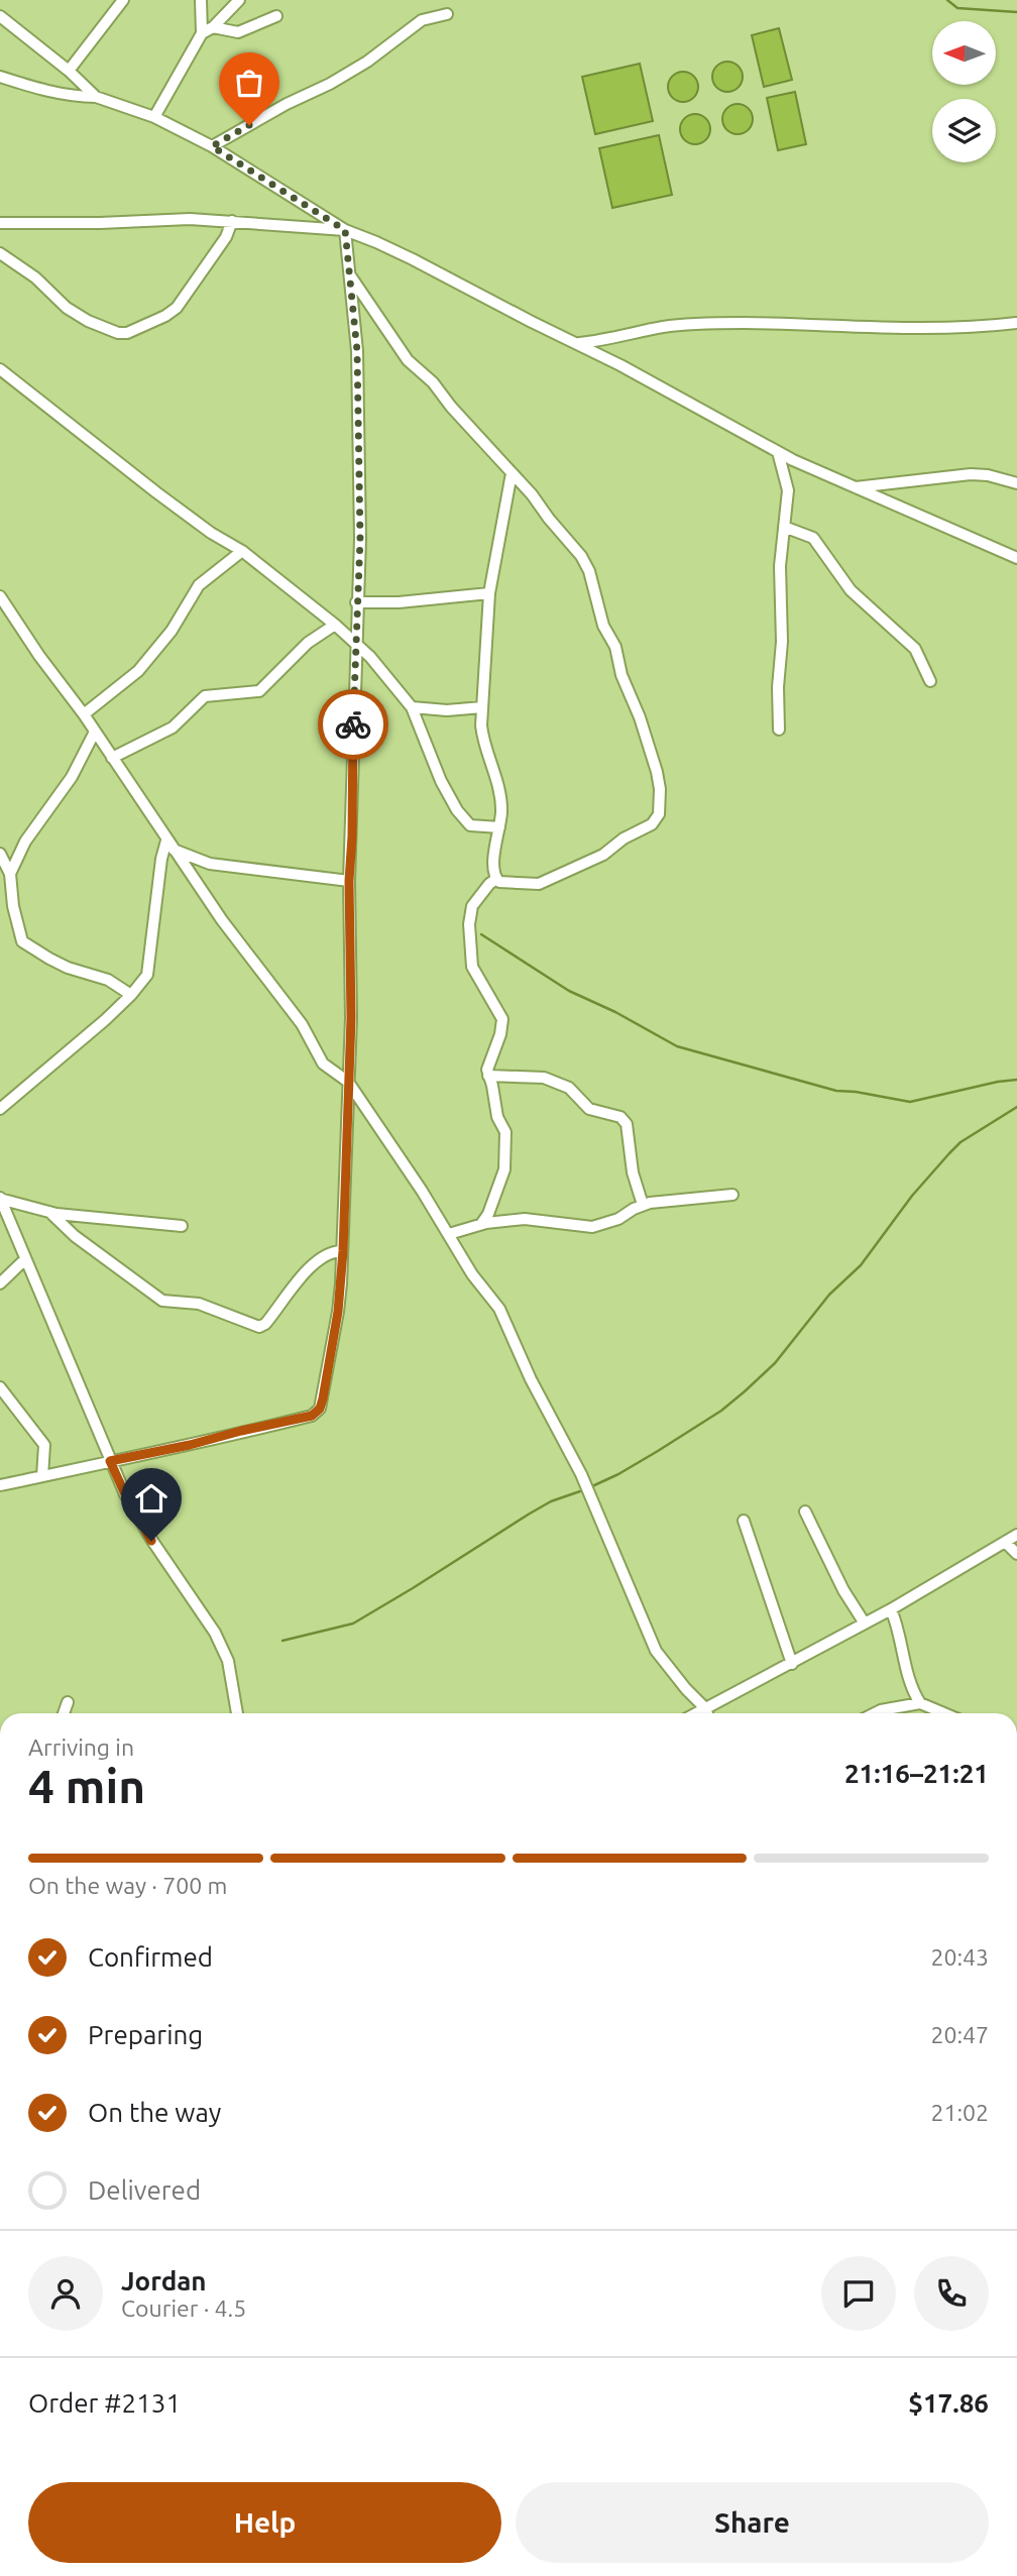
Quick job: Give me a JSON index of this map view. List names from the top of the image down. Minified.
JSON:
{"north":"left","page":{"heading":["4 min","Arriving in","21:16–21:21"],"panel":["Jordan","Courier · 4.5","Order #2131","$17.86"],"bar":"On the way · 700 m","list":[["Confirmed","20:43"],["Preparing","20:47"],["On the way","21:02"],"Delivered"],"buttons":["Help","Share"]}}
